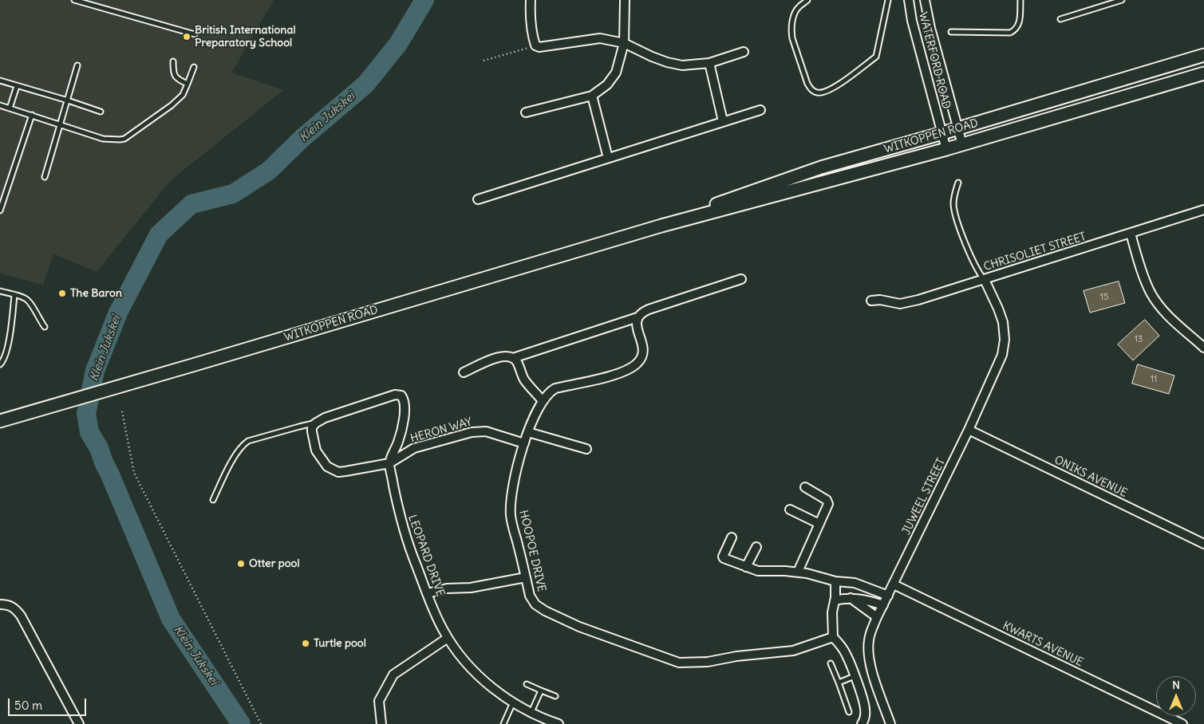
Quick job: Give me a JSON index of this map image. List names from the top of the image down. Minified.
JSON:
{"streets":{"main road":["WITKOPPEN ROAD"],"street":["WATERFORD ROAD","CHRISOLIET STREET","HERON WAY","ONIKS AVENUE","JUWEEL STREET","HOOPOE DRIVE","LEOPARD DRIVE","KWARTS AVENUE"]},"crossings":[["WATERFORD ROAD","WITKOPPEN ROAD"],["CHRISOLIET STREET","JUWEEL STREET"],["HERON WAY","HOOPOE DRIVE"],["HERON WAY","LEOPARD DRIVE"],["ONIKS AVENUE","JUWEEL STREET"],["JUWEEL STREET","KWARTS AVENUE"]],"water":["Klein Jukskei"],"places":["British International Preparatory School","The Baron","Otter pool","Turtle pool"],"house_numbers":["15","13","11"],"scale_bar":"50 m","north":"top"}
